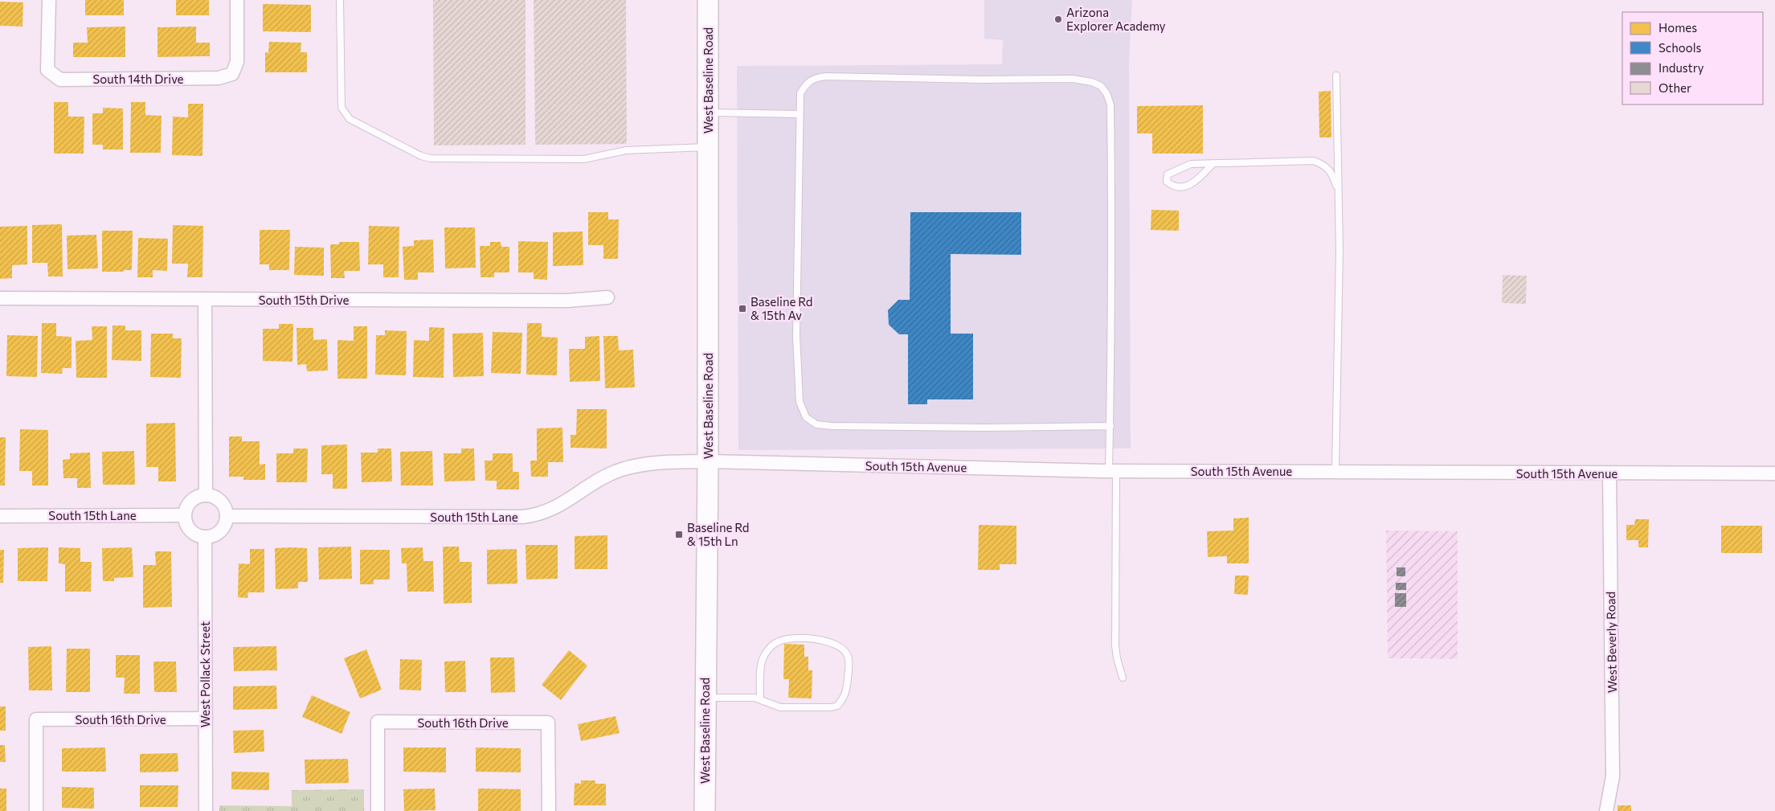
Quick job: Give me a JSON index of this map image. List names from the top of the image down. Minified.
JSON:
{"streets":{"main road":["West Baseline Road"],"street":["South 14th Drive","South 15th Drive","South 15th Avenue","South 15th Lane","West Beverly Road","West Pollack Street","South 16th Drive"]},"crossings":[["West Baseline Road","South 15th Avenue"],["West Baseline Road","South 15th Lane"],["South 15th Avenue","South 15th Lane"],["South 15th Avenue","West Beverly Road"],["South 15th Lane","West Pollack Street"],["West Pollack Street","South 16th Drive"]],"places":{"other":["Arizona Explorer Academy"],"transit":["Baseline Rd & 15th Av","Baseline Rd & 15th Ln"]},"legend":["Homes","Schools","Industry","Other"]}
